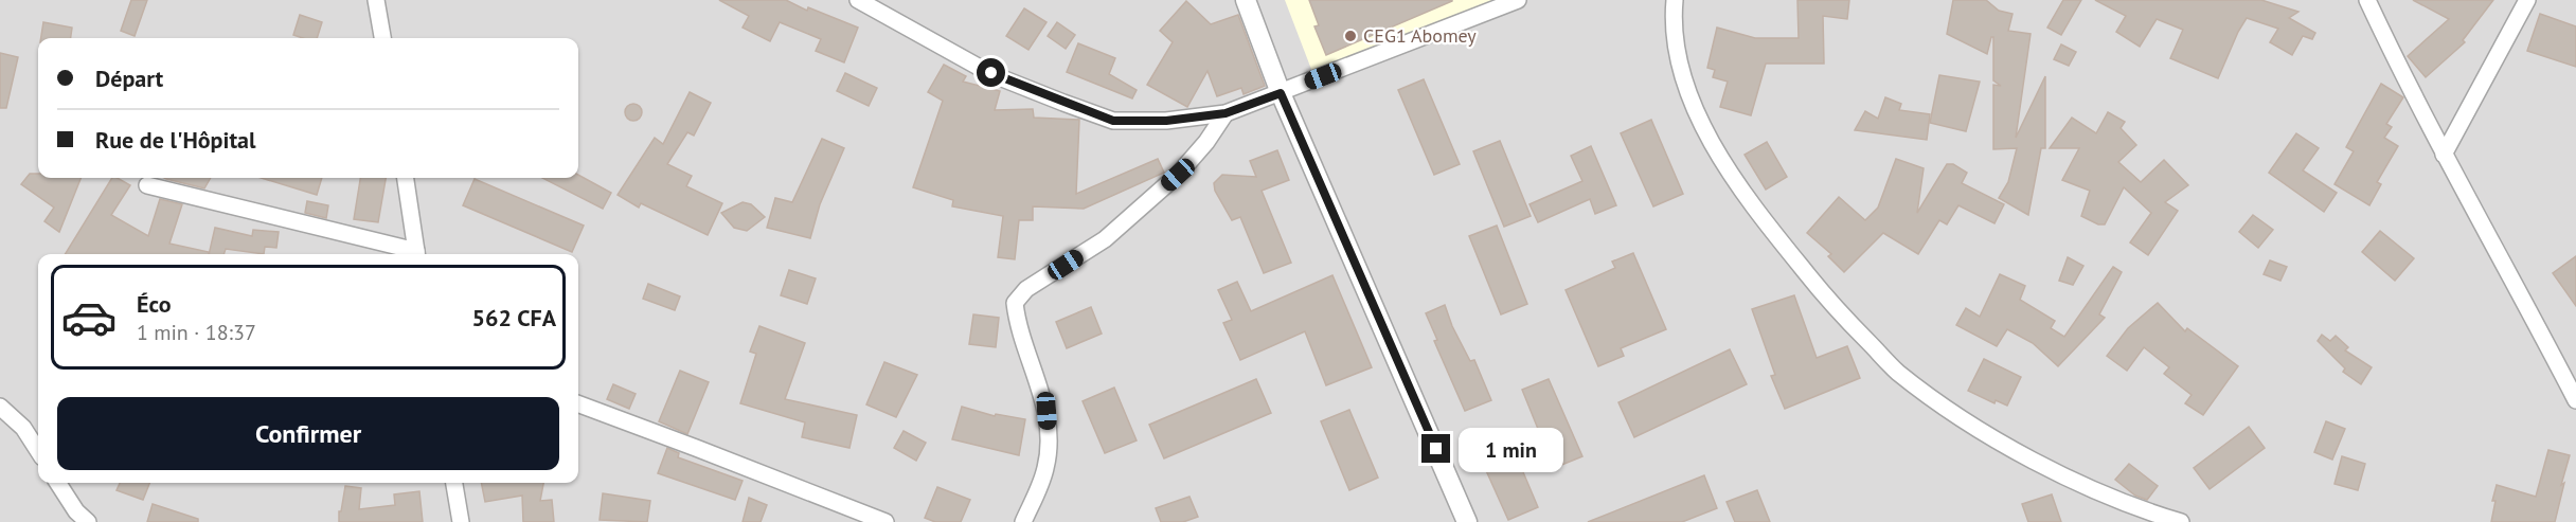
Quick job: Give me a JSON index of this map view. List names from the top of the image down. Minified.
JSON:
{"places":["CEG1 Abomey"],"page":{"banner":["Départ","Rue de l'Hôpital"],"list":[{"name":"Éco","note":"1 min · 18:37","value":"562 CFA"}],"buttons":"Confirmer","bubble":"1 min"}}
